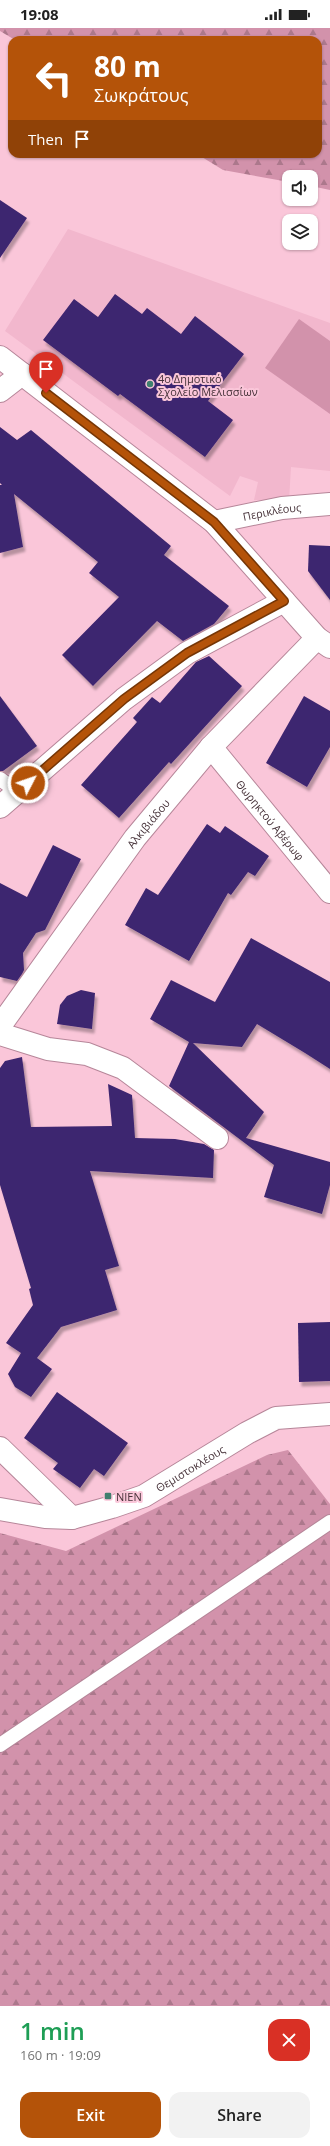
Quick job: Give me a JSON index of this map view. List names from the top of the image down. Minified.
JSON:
{"streets":{"street":["Περικλέους","Θωρηκτού Αβέρωφ","Αλκιβιάδου","Θεμιστοκλέους"]},"crossings":[["Θωρηκτού Αβέρωφ","Αλκιβιάδου"]],"places":{"other":["4ο Δημοτικό Σχολείο Μελισσίων"],"transit":["ΝΙΕΝ"]},"page":{"status":"19:08","turn":["80 m","Σωκράτους"],"then":"Then","heading":["1 min","160 m · 19:09"],"buttons":["Exit","Share"]}}
